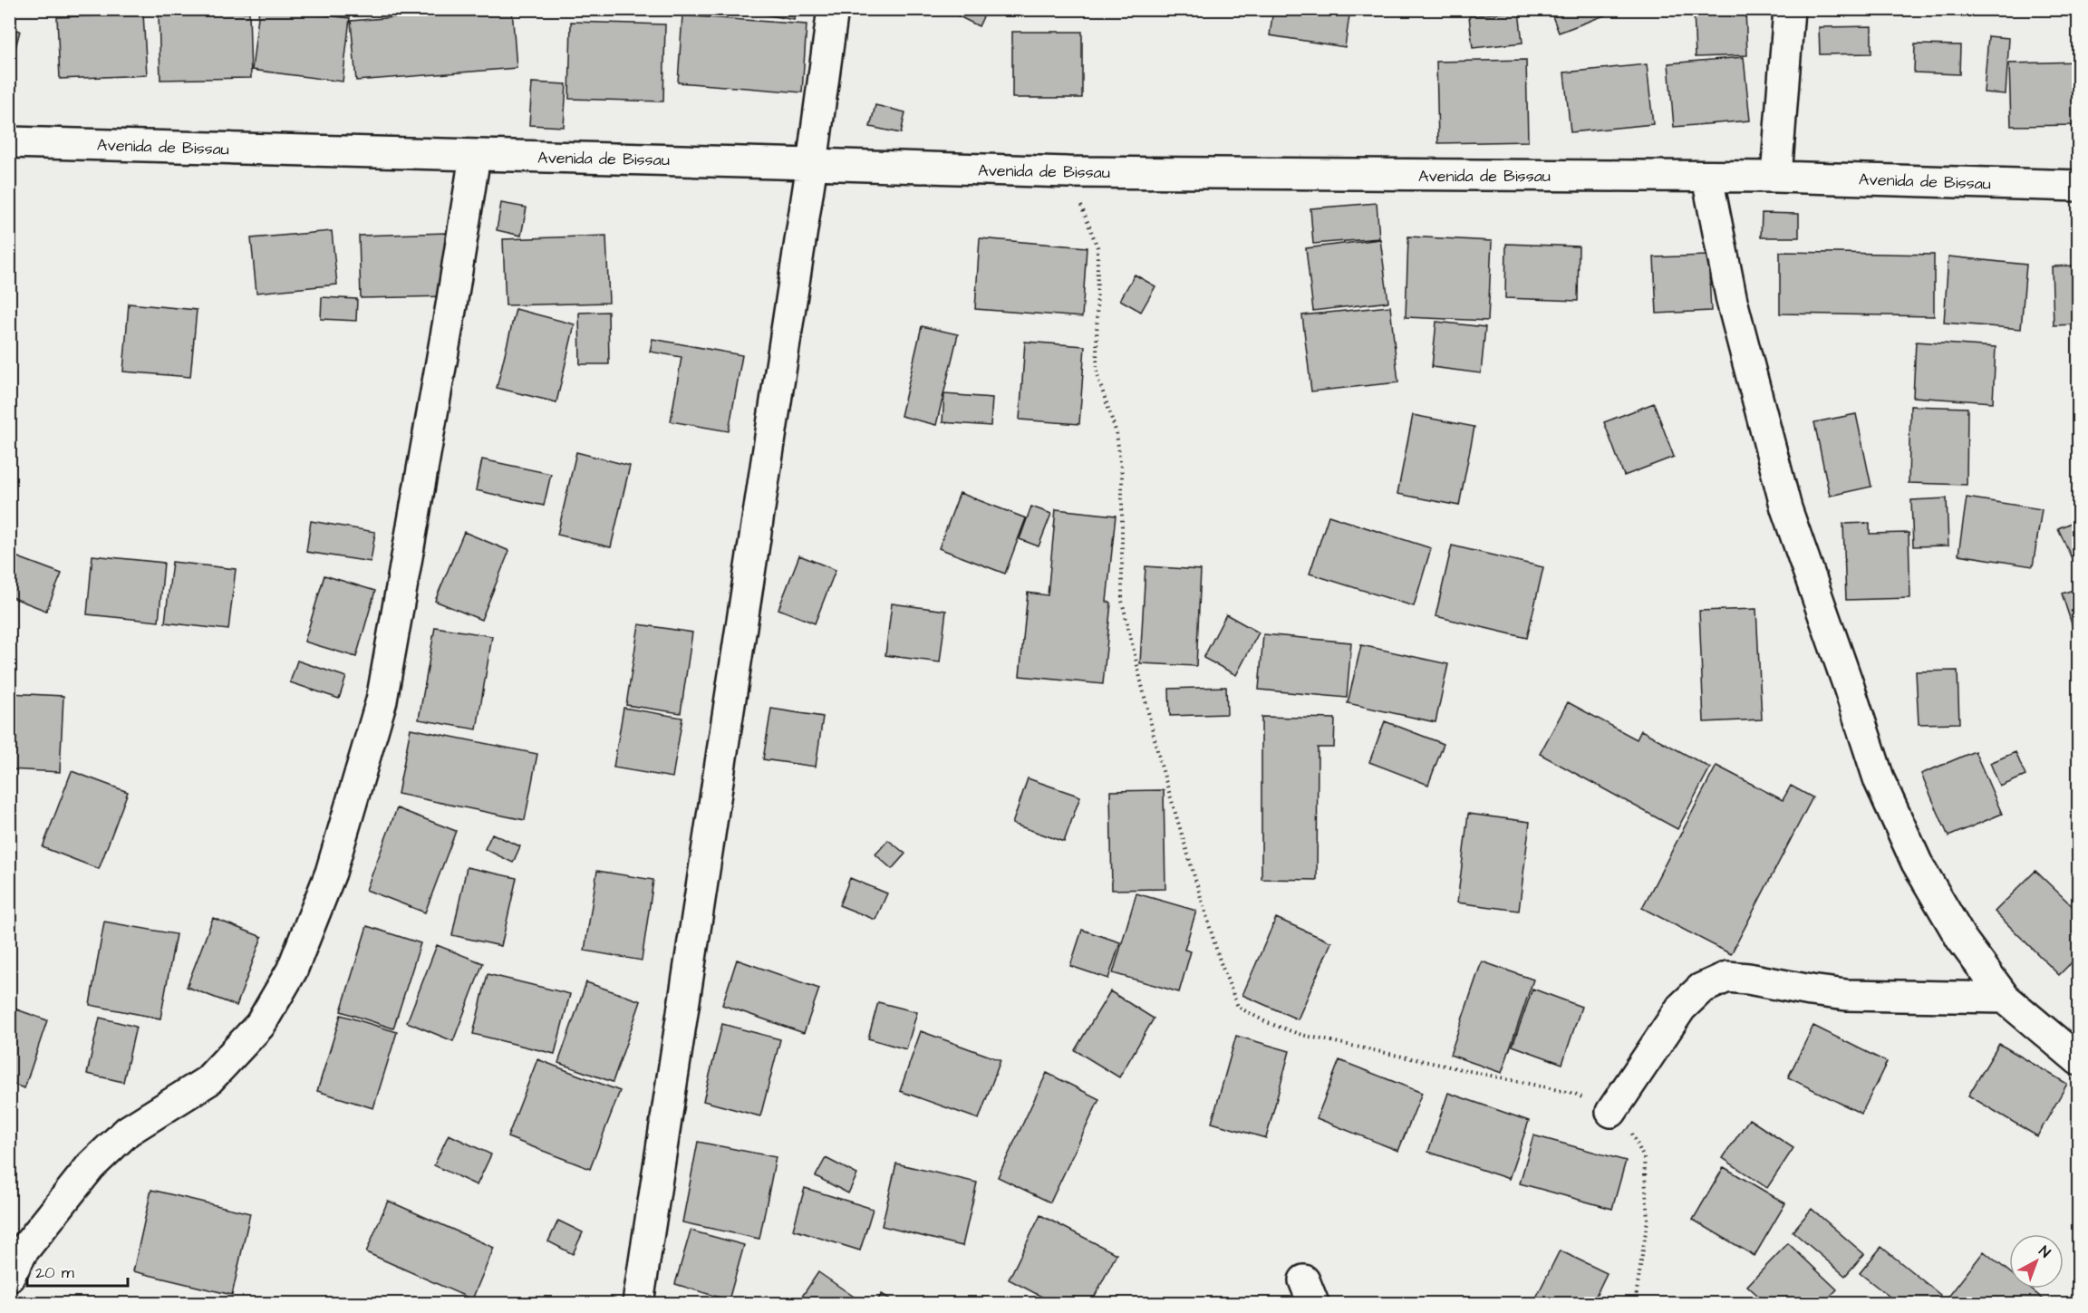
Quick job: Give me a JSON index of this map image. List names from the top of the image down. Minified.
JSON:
{"streets":{"street":["Avenida de Bissau"]},"scale_bar":"20 m","north":"top right"}
